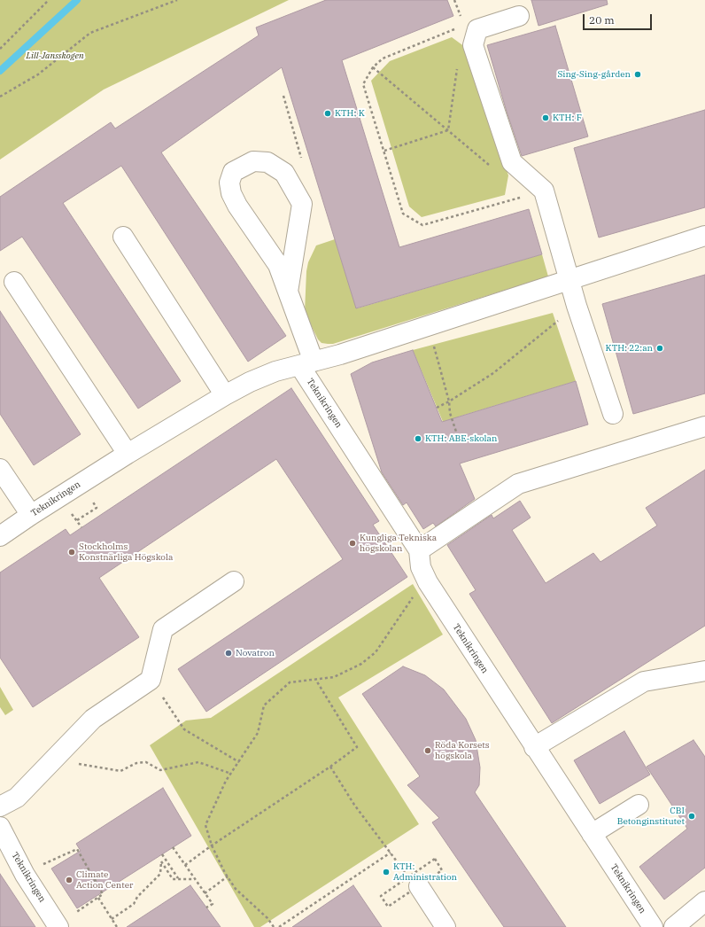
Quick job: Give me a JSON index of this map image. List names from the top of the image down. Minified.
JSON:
{"streets":{"street":["Teknikringen"]},"parks":["Lill-Jansskogen"],"places":["Sing-Sing-gården","KTH: K","KTH: F","KTH: 22:an","KTH: ABE-skolan","Kungliga Tekniska högskolan","Stockholms Konstnärliga Högskola","Novatron","Röda Korsets högskola","CBI Betonginstitutet","KTH: Administration","Climate Action Center"],"scale_bar":"20 m"}
